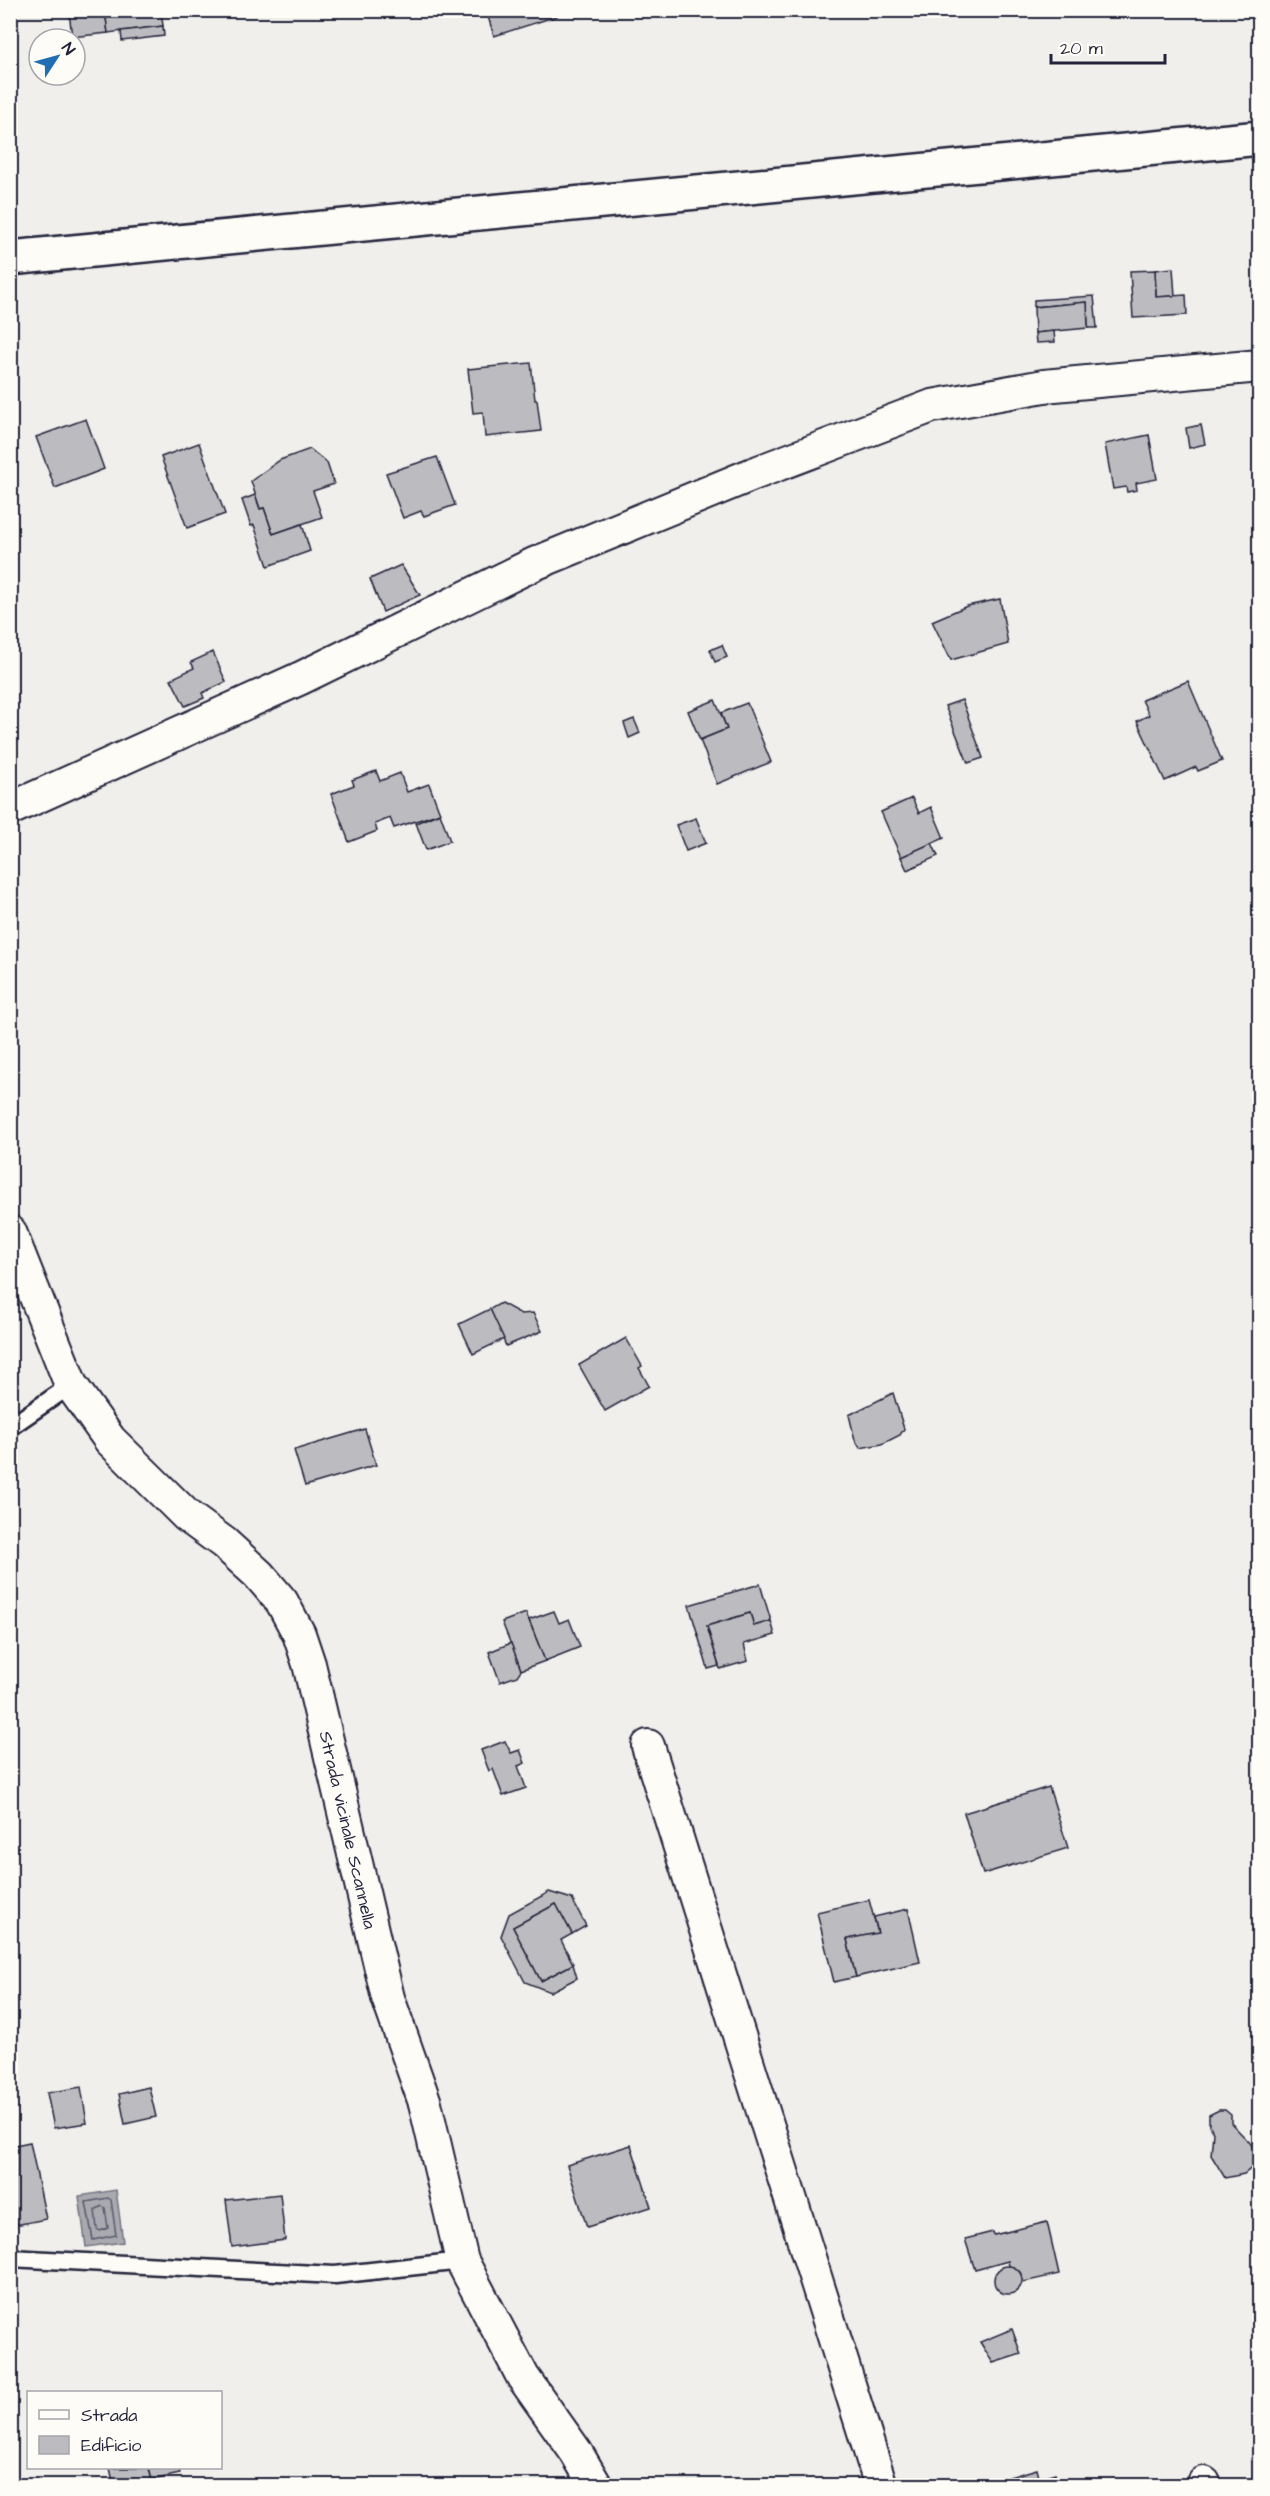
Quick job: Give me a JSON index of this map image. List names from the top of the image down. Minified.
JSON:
{"streets":{"street":["Strada vicinale Scannella"]},"legend":["Strada","Edificio"],"scale_bar":"20 m","north":"top right"}
